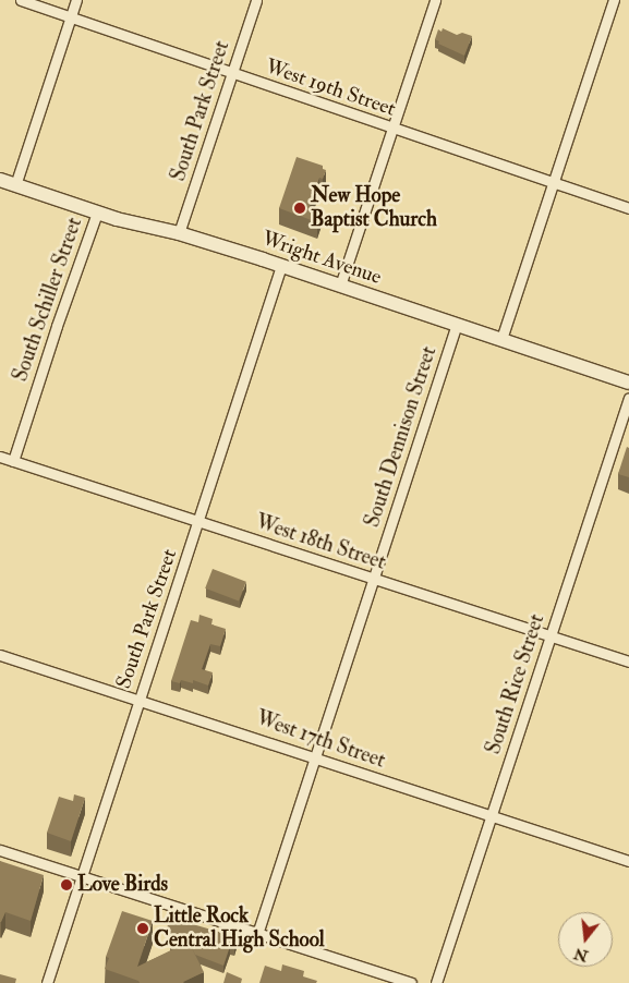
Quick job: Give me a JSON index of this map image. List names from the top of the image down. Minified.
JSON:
{"streets":{"main road":["Wright Avenue"],"street":["West 19th Street","South Park Street","South Schiller Street","South Dennison Street","West 18th Street","South Rice Street","West 17th Street"]},"crossings":[["West 19th Street","South Park Street"],["South Park Street","Wright Avenue"],["South Park Street","West 18th Street"],["South Park Street","West 17th Street"],["Wright Avenue","South Schiller Street"],["Wright Avenue","South Dennison Street"],["South Schiller Street","West 18th Street"],["South Dennison Street","West 18th Street"],["South Dennison Street","West 17th Street"],["West 18th Street","South Rice Street"],["South Rice Street","West 17th Street"]],"places":["New Hope Baptist Church","Love Birds","Little Rock Central High School"],"north":"bottom"}
